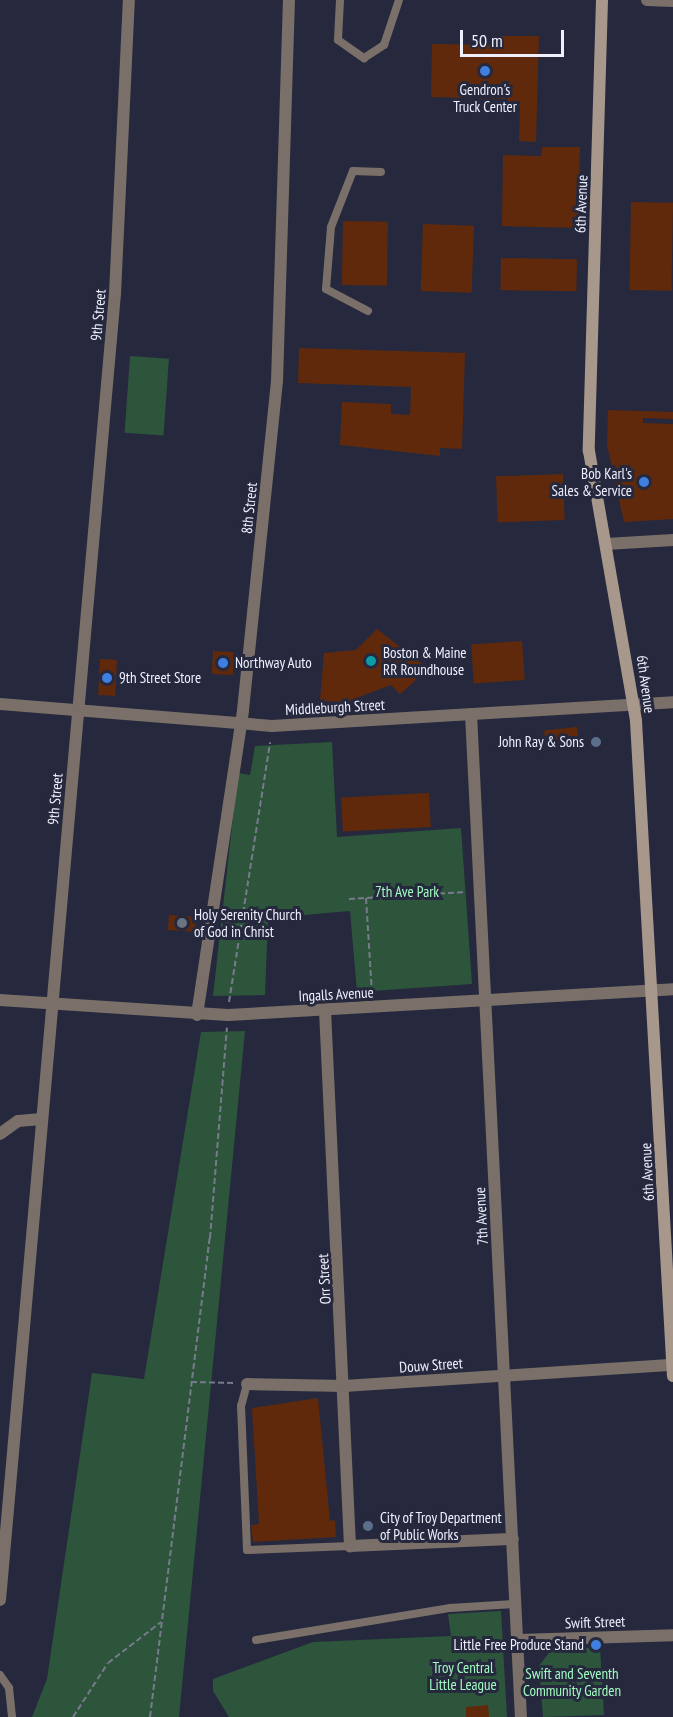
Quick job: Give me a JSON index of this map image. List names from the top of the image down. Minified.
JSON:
{"streets":{"street":["6th Avenue","9th Street","8th Street","Middleburgh Street","Ingalls Avenue","7th Avenue","Orr Street","Douw Street","Swift Street"]},"crossings":[["6th Avenue","Middleburgh Street"],["6th Avenue","Ingalls Avenue"],["6th Avenue","Douw Street"],["9th Street","Middleburgh Street"],["9th Street","Ingalls Avenue"],["8th Street","Middleburgh Street"],["8th Street","Ingalls Avenue"],["Middleburgh Street","7th Avenue"],["Ingalls Avenue","7th Avenue"],["Ingalls Avenue","Orr Street"],["7th Avenue","Douw Street"],["7th Avenue","Swift Street"],["Orr Street","Douw Street"]],"parks":["7th Ave Park","Troy Central Little League","Swift and Seventh Community Garden"],"places":["Gendron's Truck Center","Bob Karl's Sales & Service","Boston & Maine RR Roundhouse","Northway Auto","9th Street Store","John Ray & Sons","Holy Serenity Church of God in Christ","City of Troy Department of Public Works","Little Free Produce Stand"],"scale_bar":"50 m"}
